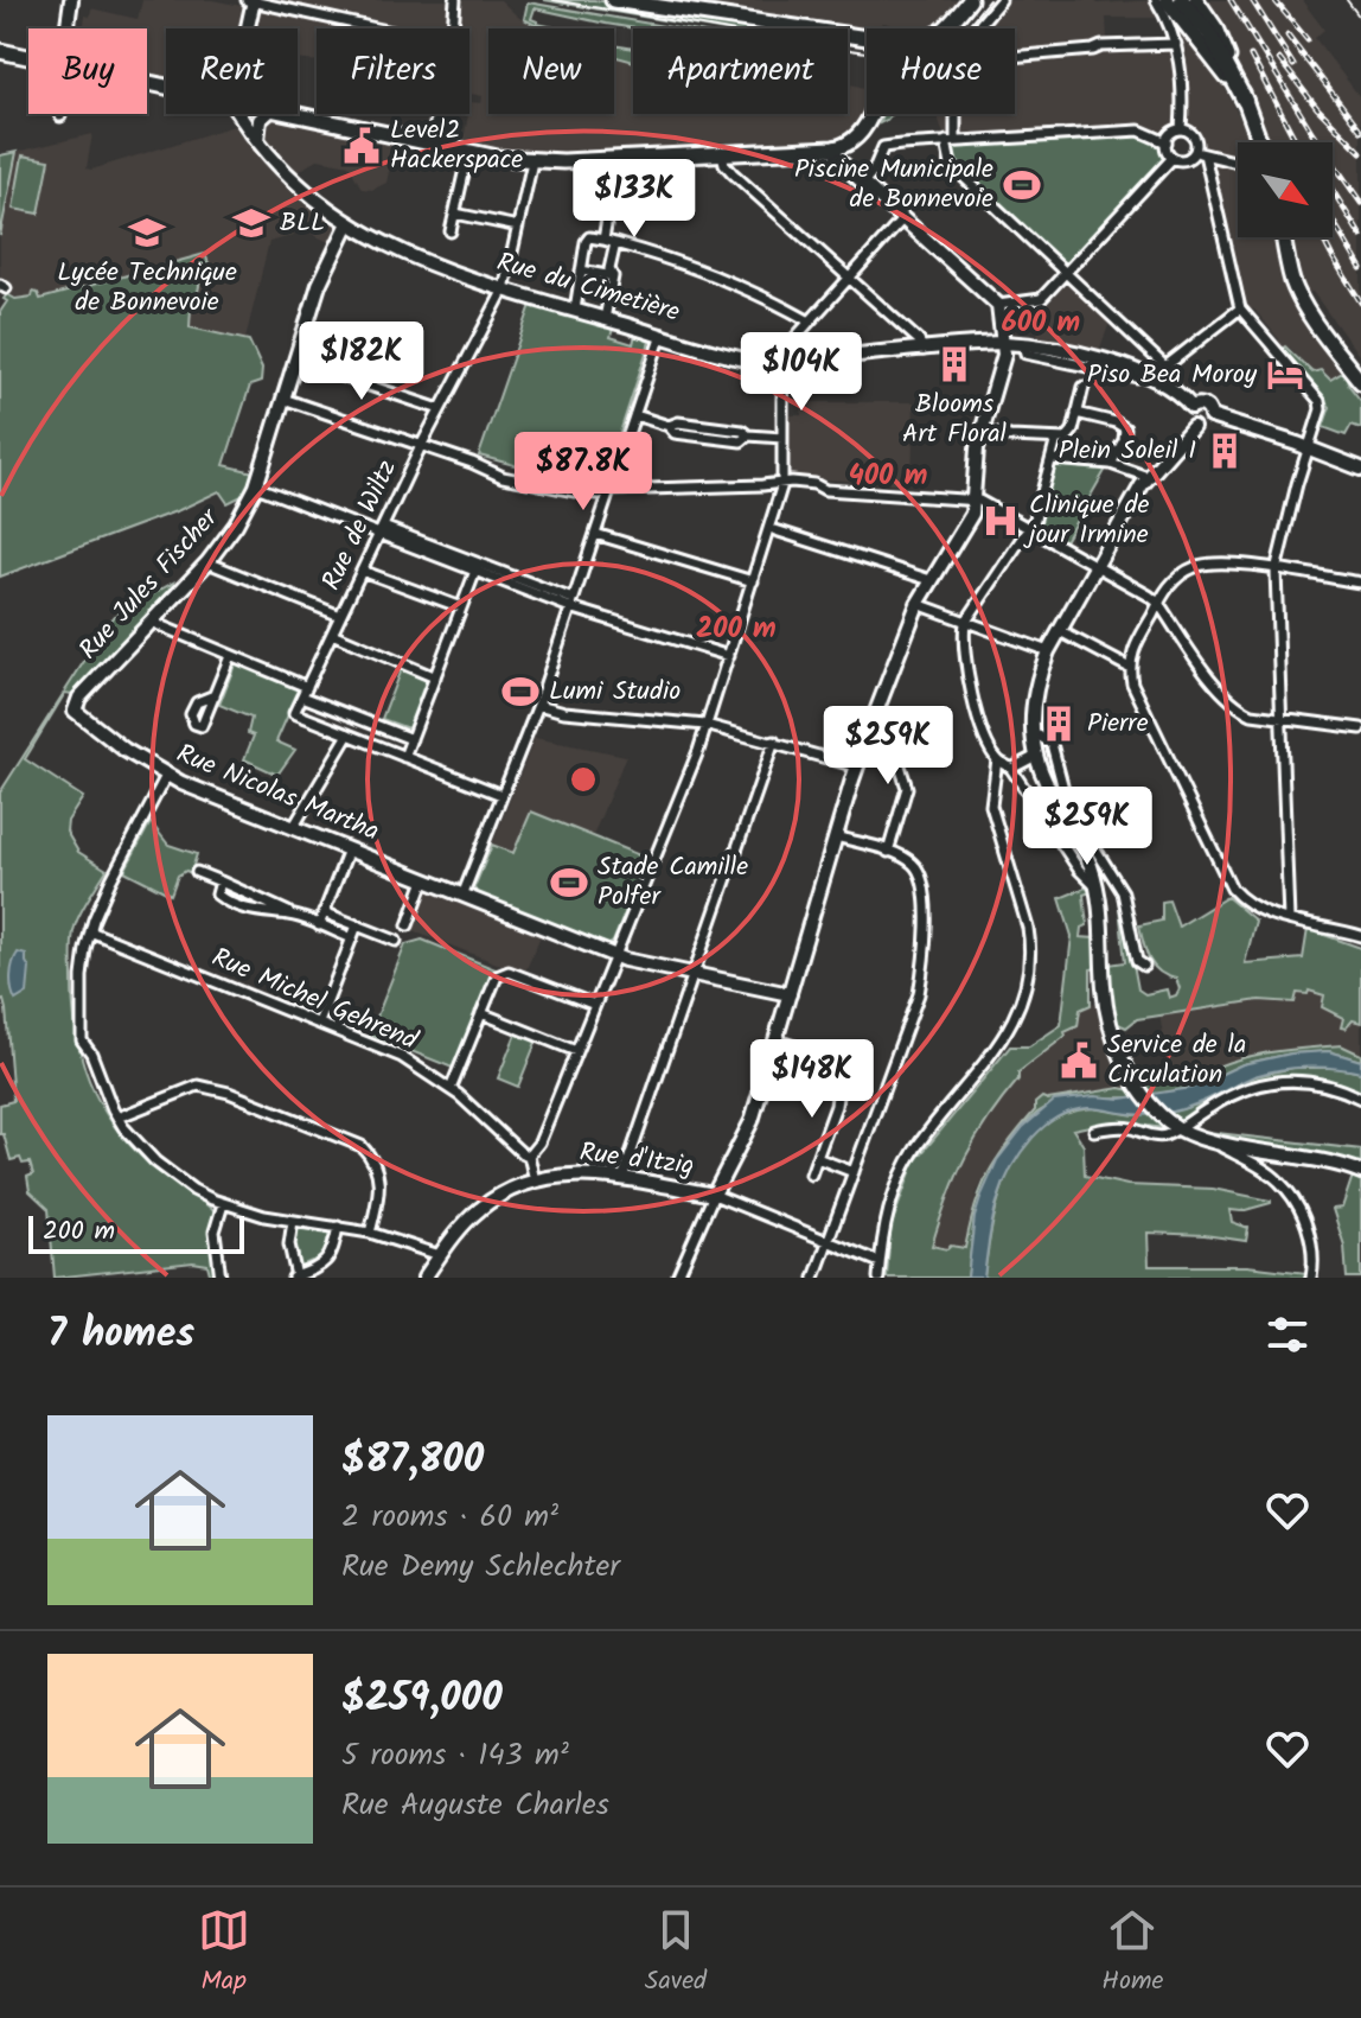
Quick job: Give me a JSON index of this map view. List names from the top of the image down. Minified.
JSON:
{"streets":{"main road":["Rue du Cimetière","Rue Jules Fischer","Rue Nicolas Martha","Rue d'Itzig"],"street":["Rue de Wiltz","Rue Michel Gehrend"]},"crossings":[["Rue du Cimetière","Rue de Wiltz"],["Rue du Cimetière","Rue Jules Fischer"],["Rue Jules Fischer","Rue Nicolas Martha"]],"places":{"public building":["Level2 Hackerspace","Service de la Circulation"],"sports":["Piscine Municipale de Bonnevoie","Lumi Studio","Stade Camille Polfer"],"school or university":["BLL","Lycée Technique de Bonnevoie"],"building":["Blooms Art Floral","Plein Soleil I","Pierre"],"hotel":["Piso Bea Moroy"],"hospital":["Clinique de jour Irmine"]},"scale_bar":"200 m","north":"bottom right","page":{"chip":["Buy","Rent","Filters","New","Apartment","House"],"price":["$133K","$182K","$104K","$87.8K","$259K","$259K","$148K"],"scale":"200 m","heading":"7 homes","list":[{"name":"$87,800","note":"2 rooms · 60 m² · Rue Demy Schlechter"},{"name":"$259,000","note":"5 rooms · 143 m² · Rue Auguste Charles"}],"tabs":["Map","Saved","Home"]},"rings":["600 m","400 m","200 m"]}
